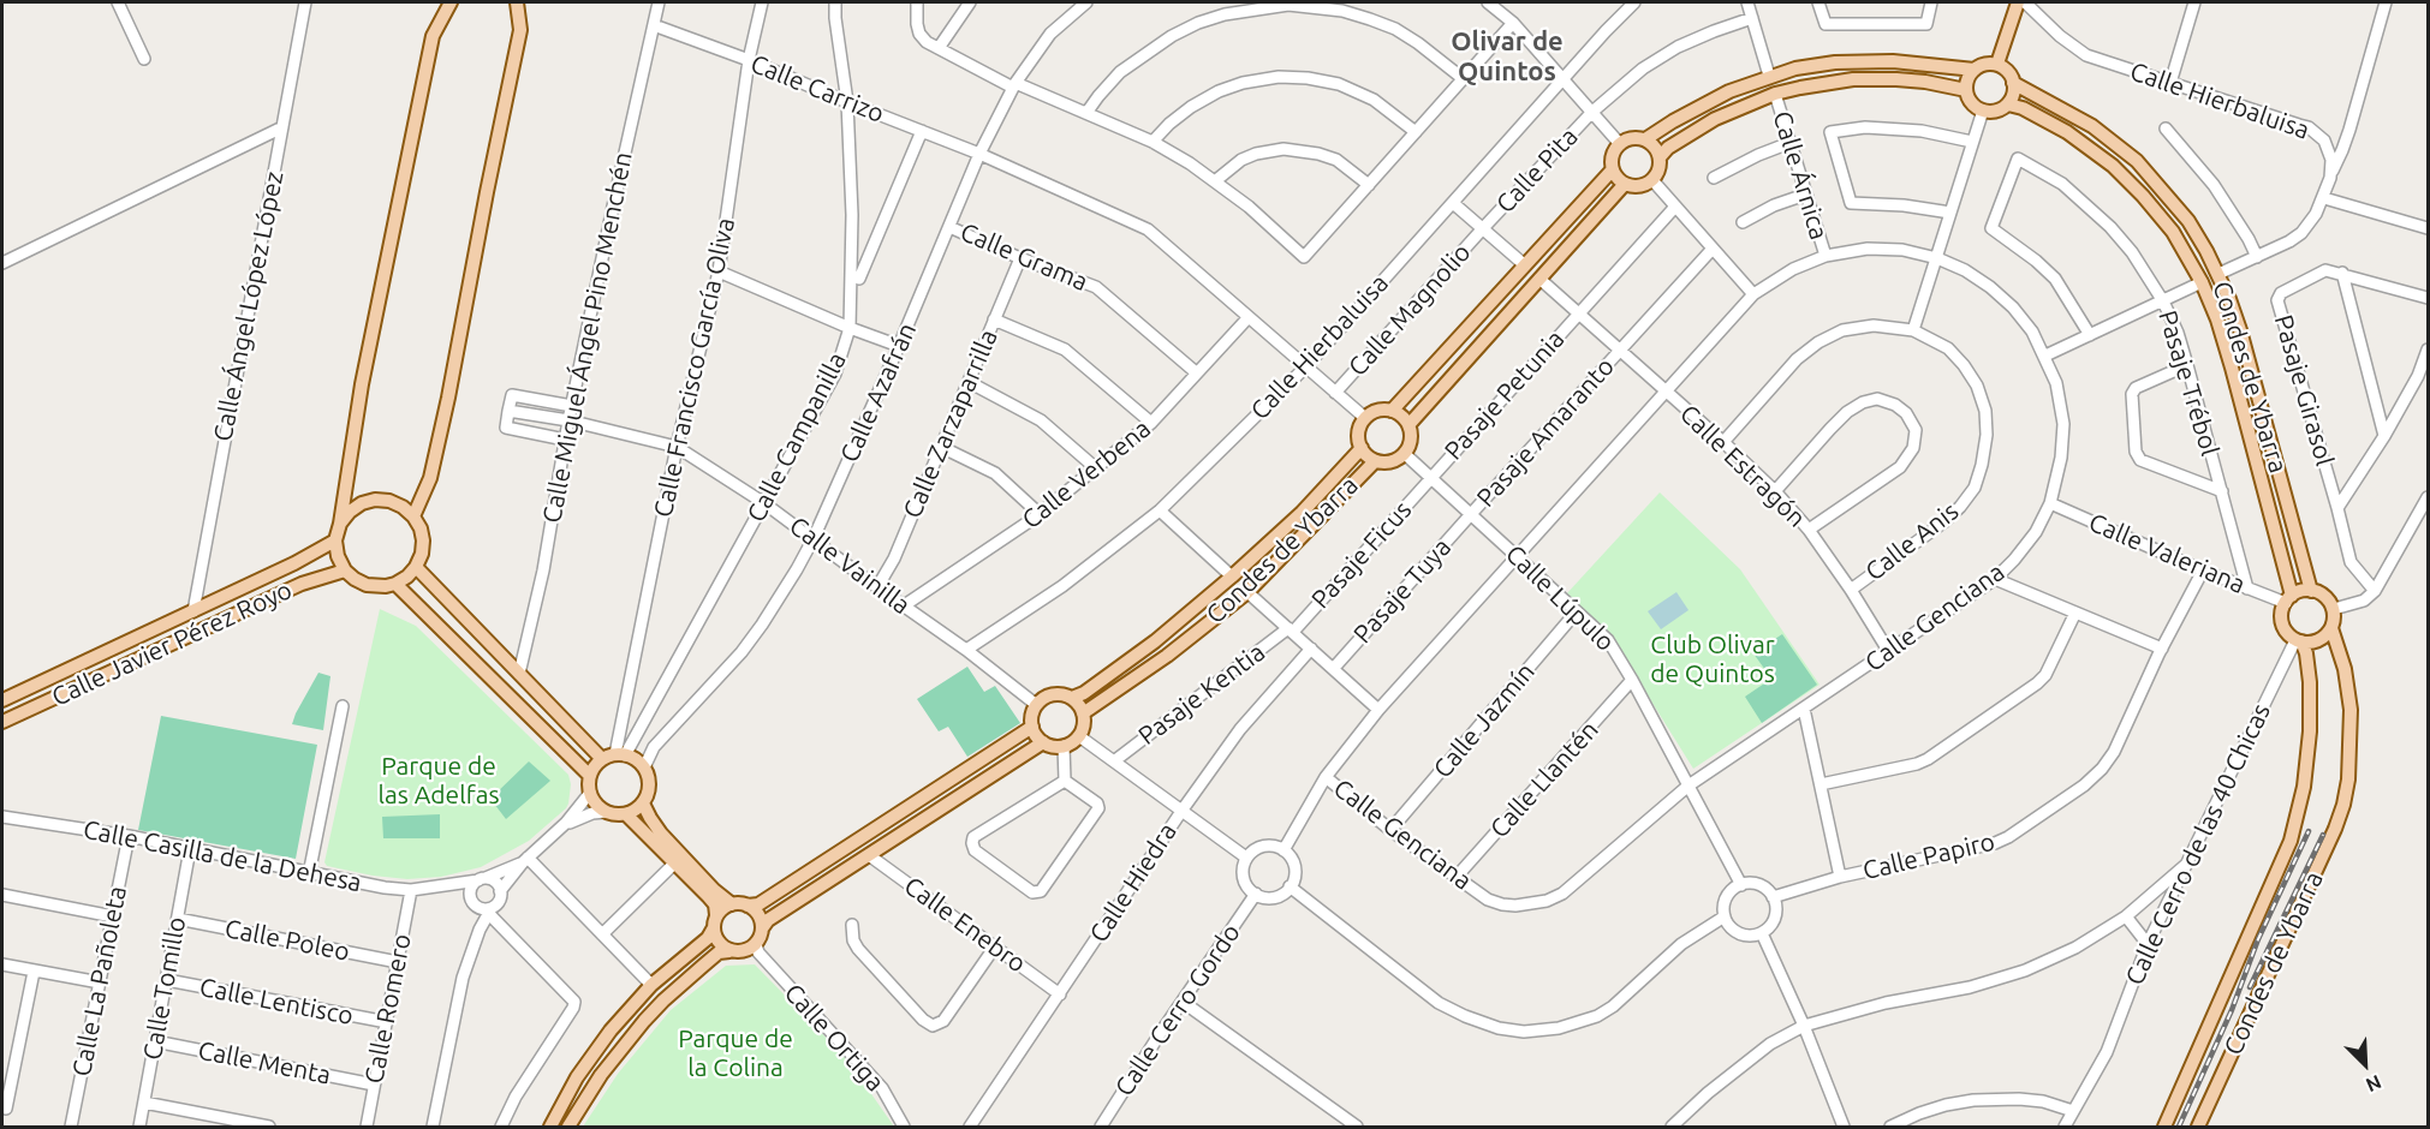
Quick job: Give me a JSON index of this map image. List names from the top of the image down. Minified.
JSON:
{"streets":{"main road":["Condes de Ybarra","Calle Javier Pérez Royo"],"street":["Calle Carrizo","Calle Hierbaluisa","Calle Pita","Calle Árnica","Calle Grama","Calle Ángel López López","Calle Magnolio","Calle Miguel Ángel Pino Menchén","Calle Francisco García Oliva","Pasaje Trébol","Pasaje Girasol","Calle Azafrán","Pasaje Petunia","Calle Zarzaparrilla","Pasaje Amaranto","Calle Campanilla","Calle Estragón","Calle Verbena","Calle Anis","Calle Valeriana","Pasaje Ficus","Calle Vainilla","Pasaje Tuya","Calle Lúpulo","Calle Genciana","Pasaje Kentia","Calle Jazmín","Calle Llantén","Calle Cerro de las 40 Chicas","Calle Casilla de la Dehesa","Calle Papiro","Calle Hiedra","Calle Enebro","Calle Poleo","Calle La Pañoleta","Calle Tomillo","Calle Lentisco","Calle Romero","Calle Cerro Gordo","Calle Ortiga","Calle Menta"]},"crossings":[["Calle Carrizo","Calle Hierbaluisa"],["Calle Carrizo","Calle Magnolio"],["Calle Carrizo","Calle Miguel Ángel Pino Menchén"],["Calle Carrizo","Calle Francisco García Oliva"],["Calle Carrizo","Condes de Ybarra"],["Calle Carrizo","Calle Azafrán"],["Calle Carrizo","Calle Campanilla"],["Calle Carrizo","Calle Verbena"],["Calle Carrizo","Calle Lúpulo"],["Calle Hierbaluisa","Calle Vainilla"],["Calle Pita","Calle Árnica"],["Calle Pita","Calle Magnolio"],["Calle Árnica","Calle Genciana"],["Calle Grama","Calle Azafrán"],["Calle Grama","Calle Zarzaparrilla"],["Calle Grama","Calle Verbena"],["Calle Ángel López López","Calle Javier Pérez Royo"],["Calle Miguel Ángel Pino Menchén","Calle Vainilla"],["Calle Francisco García Oliva","Calle Azafrán"],["Calle Francisco García Oliva","Calle Campanilla"],["Calle Francisco García Oliva","Calle Vainilla"],["Condes de Ybarra","Calle Valeriana"],["Condes de Ybarra","Calle Vainilla"],["Condes de Ybarra","Calle Lúpulo"],["Condes de Ybarra","Calle Cerro de las 40 Chicas"],["Pasaje Trébol","Calle Valeriana"],["Calle Azafrán","Calle Campanilla"],["Calle Azafrán","Calle Vainilla"],["Pasaje Petunia","Calle Estragón"],["Pasaje Petunia","Pasaje Ficus"],["Pasaje Petunia","Calle Lúpulo"],["Calle Zarzaparrilla","Calle Vainilla"],["Pasaje Amaranto","Calle Estragón"],["Pasaje Amaranto","Pasaje Tuya"],["Pasaje Amaranto","Calle Lúpulo"],["Calle Campanilla","Calle Vainilla"],["Calle Estragón","Calle Anis"],["Calle Estragón","Calle Genciana"],["Calle Verbena","Calle Vainilla"],["Calle Valeriana","Calle Genciana"],["Calle Valeriana","Calle Cerro de las 40 Chicas"],["Calle Valeriana","Calle Papiro"],["Pasaje Ficus","Calle Lúpulo"],["Pasaje Ficus","Pasaje Kentia"],["Pasaje Tuya","Calle Lúpulo"],["Calle Lúpulo","Calle Genciana"],["Calle Lúpulo","Calle Jazmín"],["Calle Lúpulo","Calle Llantén"],["Calle Lúpulo","Calle Papiro"],["Calle Genciana","Calle Jazmín"],["Calle Genciana","Calle Llantén"],["Calle Genciana","Calle Cerro Gordo"],["Calle Casilla de la Dehesa","Calle La Pañoleta"],["Calle Casilla de la Dehesa","Calle Tomillo"],["Calle Casilla de la Dehesa","Calle Romero"],["Calle Hiedra","Calle Enebro"],["Calle Poleo","Calle Tomillo"],["Calle Poleo","Calle Romero"],["Calle Tomillo","Calle Lentisco"],["Calle Tomillo","Calle Menta"],["Calle Lentisco","Calle Romero"],["Calle Romero","Calle Menta"]],"districts":["Olivar de Quintos"],"parks":["Club Olivar de Quintos","Parque de las Adelfas","Parque de la Colina"],"north":"bottom right"}
